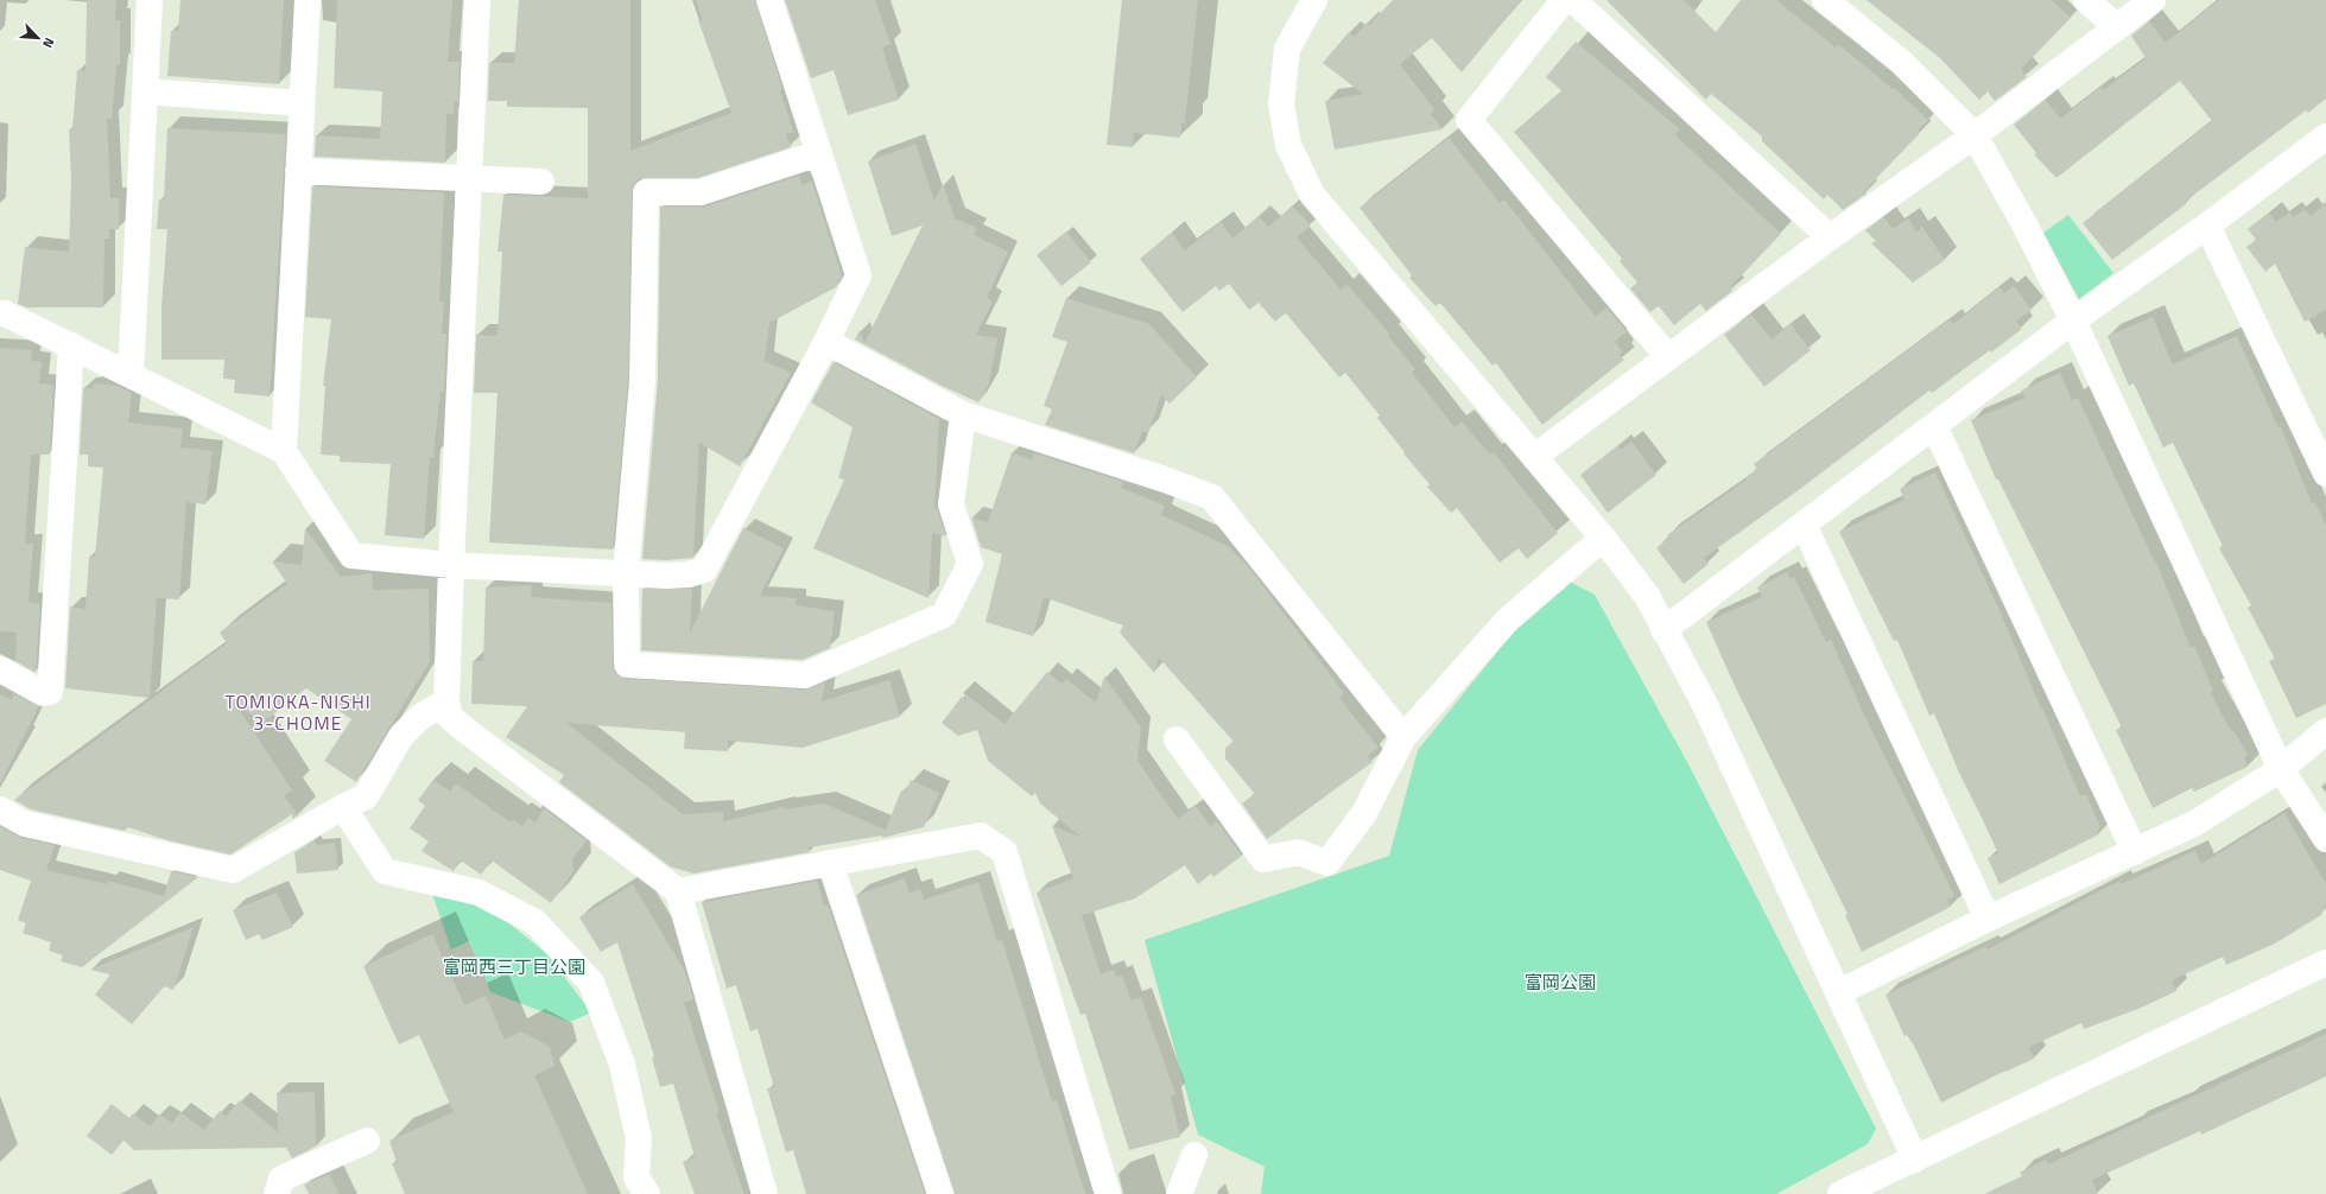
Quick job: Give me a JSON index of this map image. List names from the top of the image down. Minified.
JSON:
{"districts":["TOMIOKA-NISHI 3-CHOME"],"parks":["富岡西三丁目公園","富岡公園"],"north":"bottom right"}
